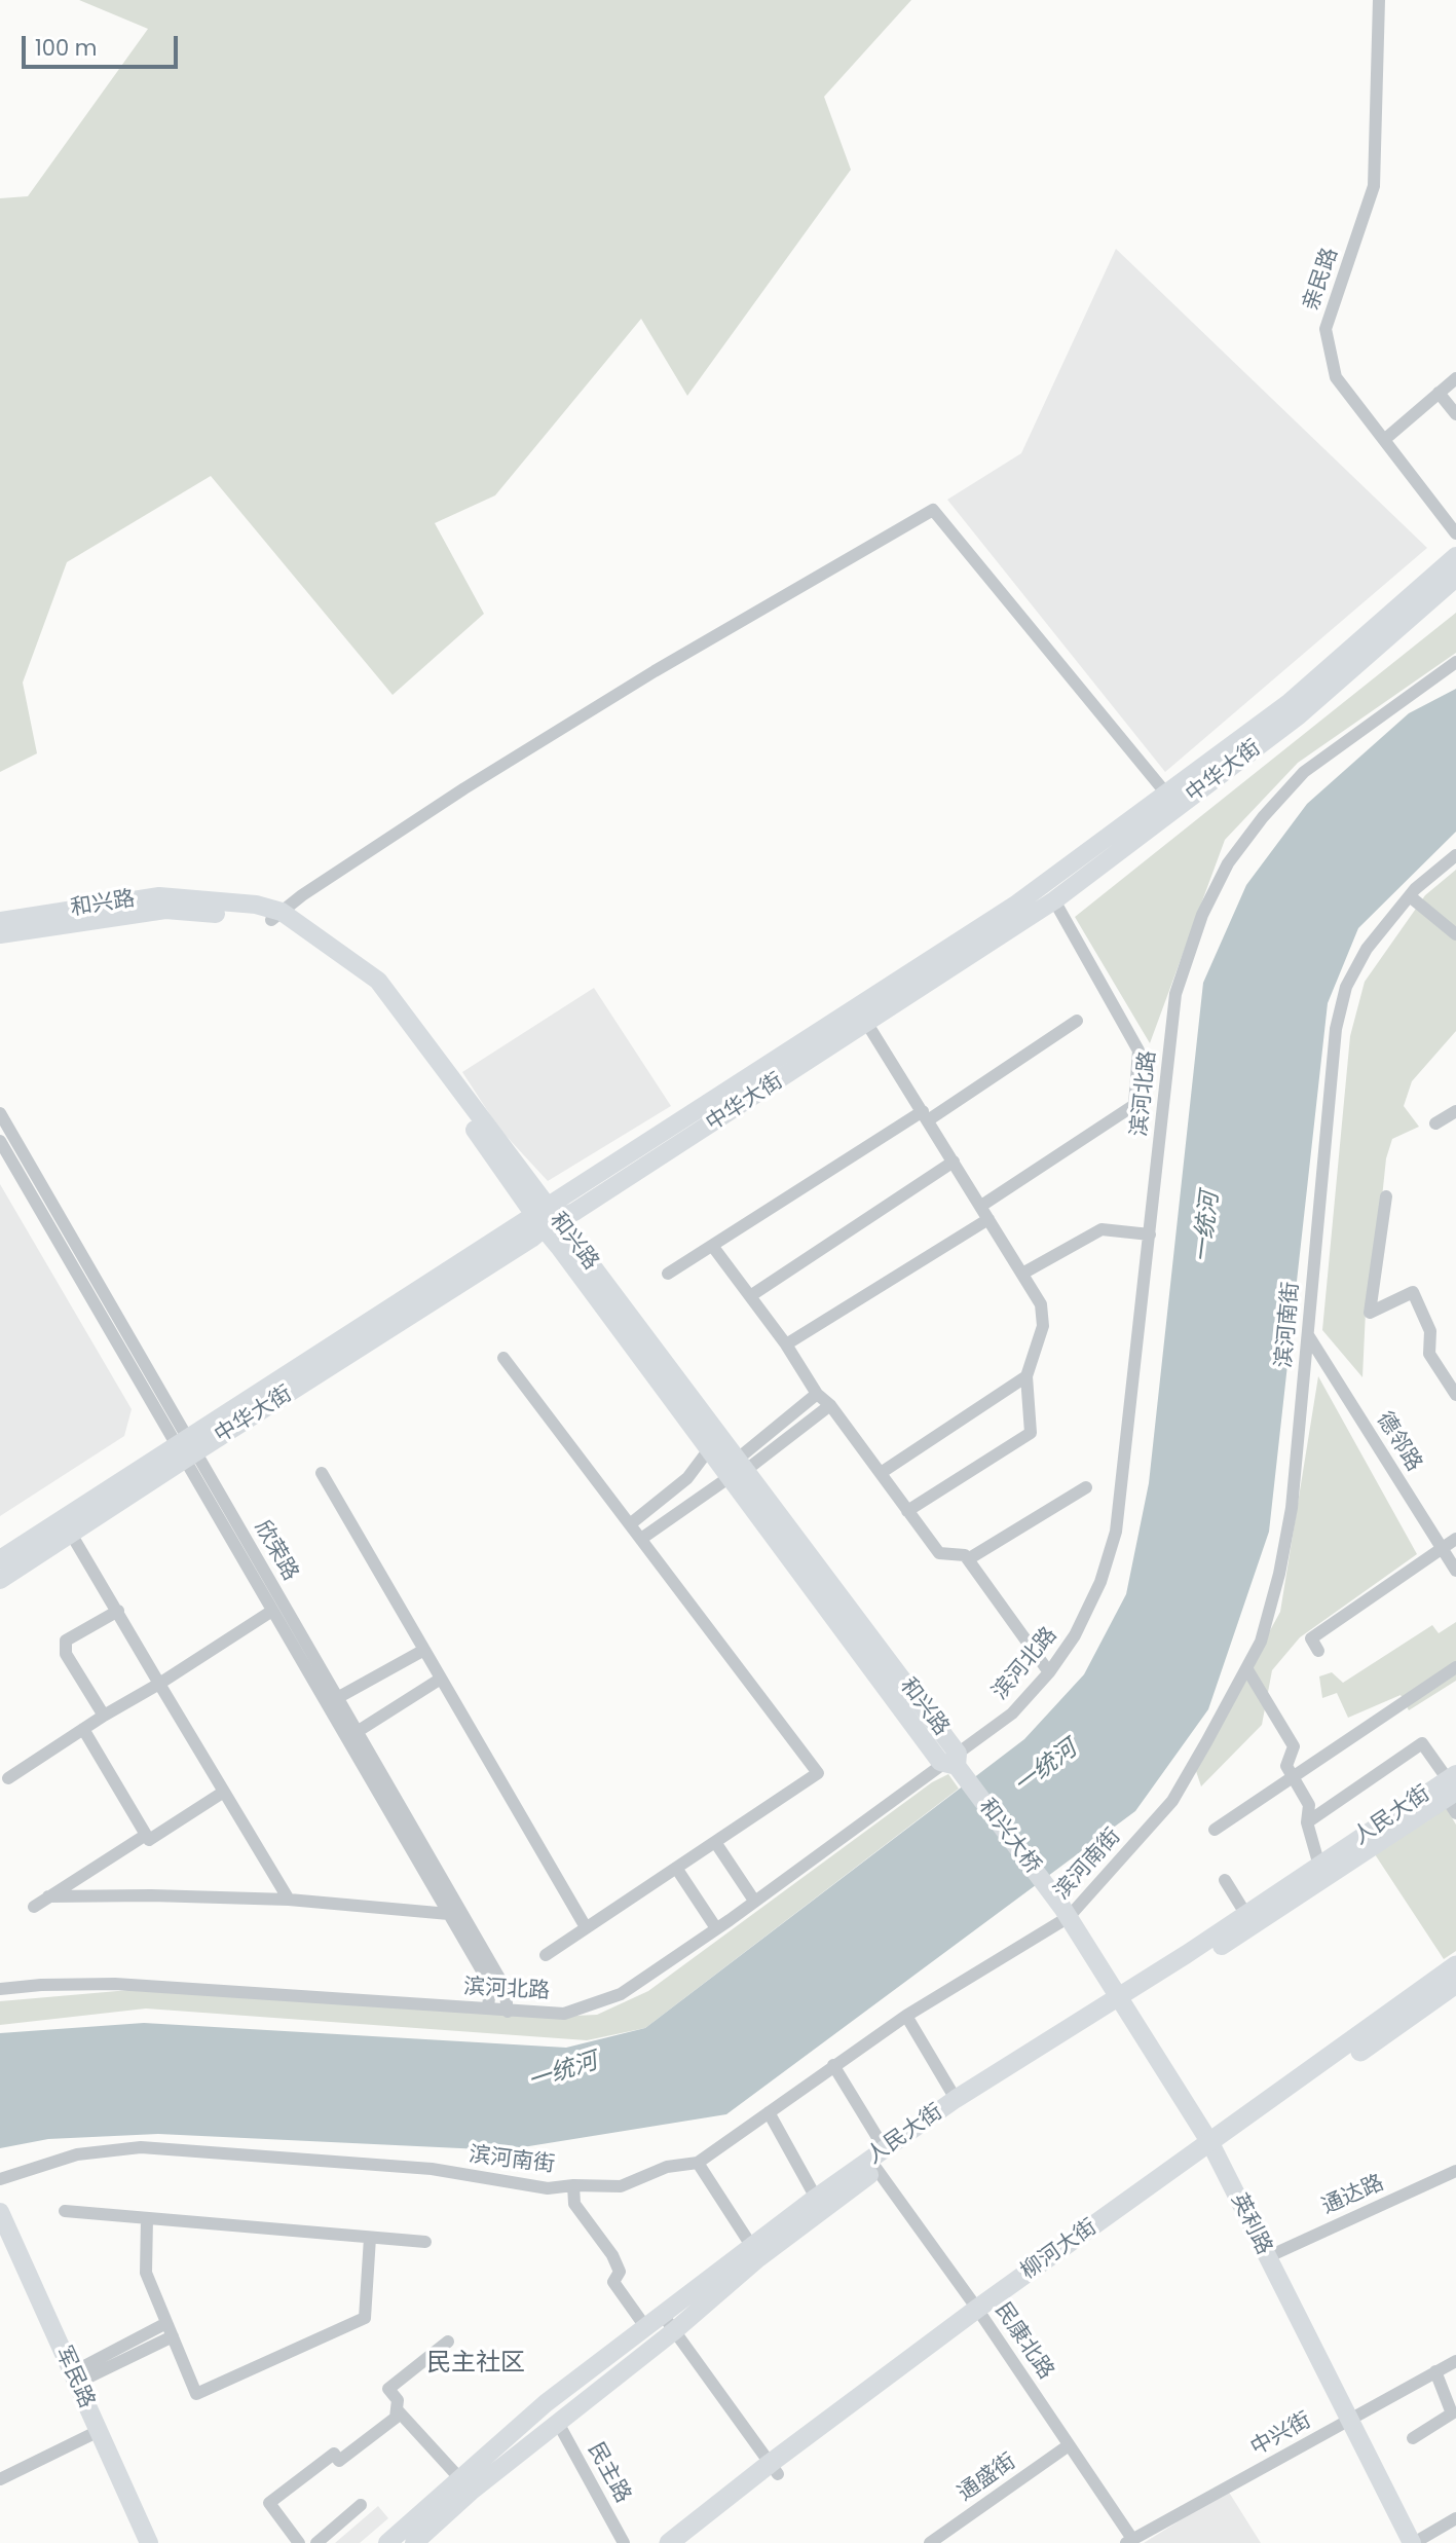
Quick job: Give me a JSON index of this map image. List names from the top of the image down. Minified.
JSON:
{"streets":{"main road":["柳河大街"],"street":["亲民路","中华大街","和兴路","滨河北路","滨河南街","德邻路","欣荣路","人民大街","和兴大桥","通达路","英利路","民康北路","军民路","中兴街","民主路","通盛街"]},"crossings":[["中华大街","和兴路"],["中华大街","欣荣路"],["和兴路","滨河北路"],["和兴路","和兴大桥"],["滨河北路","欣荣路"],["滨河北路","和兴大桥"],["滨河南街","德邻路"],["滨河南街","和兴大桥"],["滨河南街","英利路"],["人民大街","英利路"],["人民大街","民康北路"],["人民大街","民主路"],["和兴大桥","英利路"],["通达路","英利路"],["英利路","柳河大街"],["英利路","中兴街"],["柳河大街","民康北路"],["民康北路","中兴街"],["民康北路","通盛街"]],"districts":["民主社区"],"water":["一统河"],"scale_bar":"100 m"}
